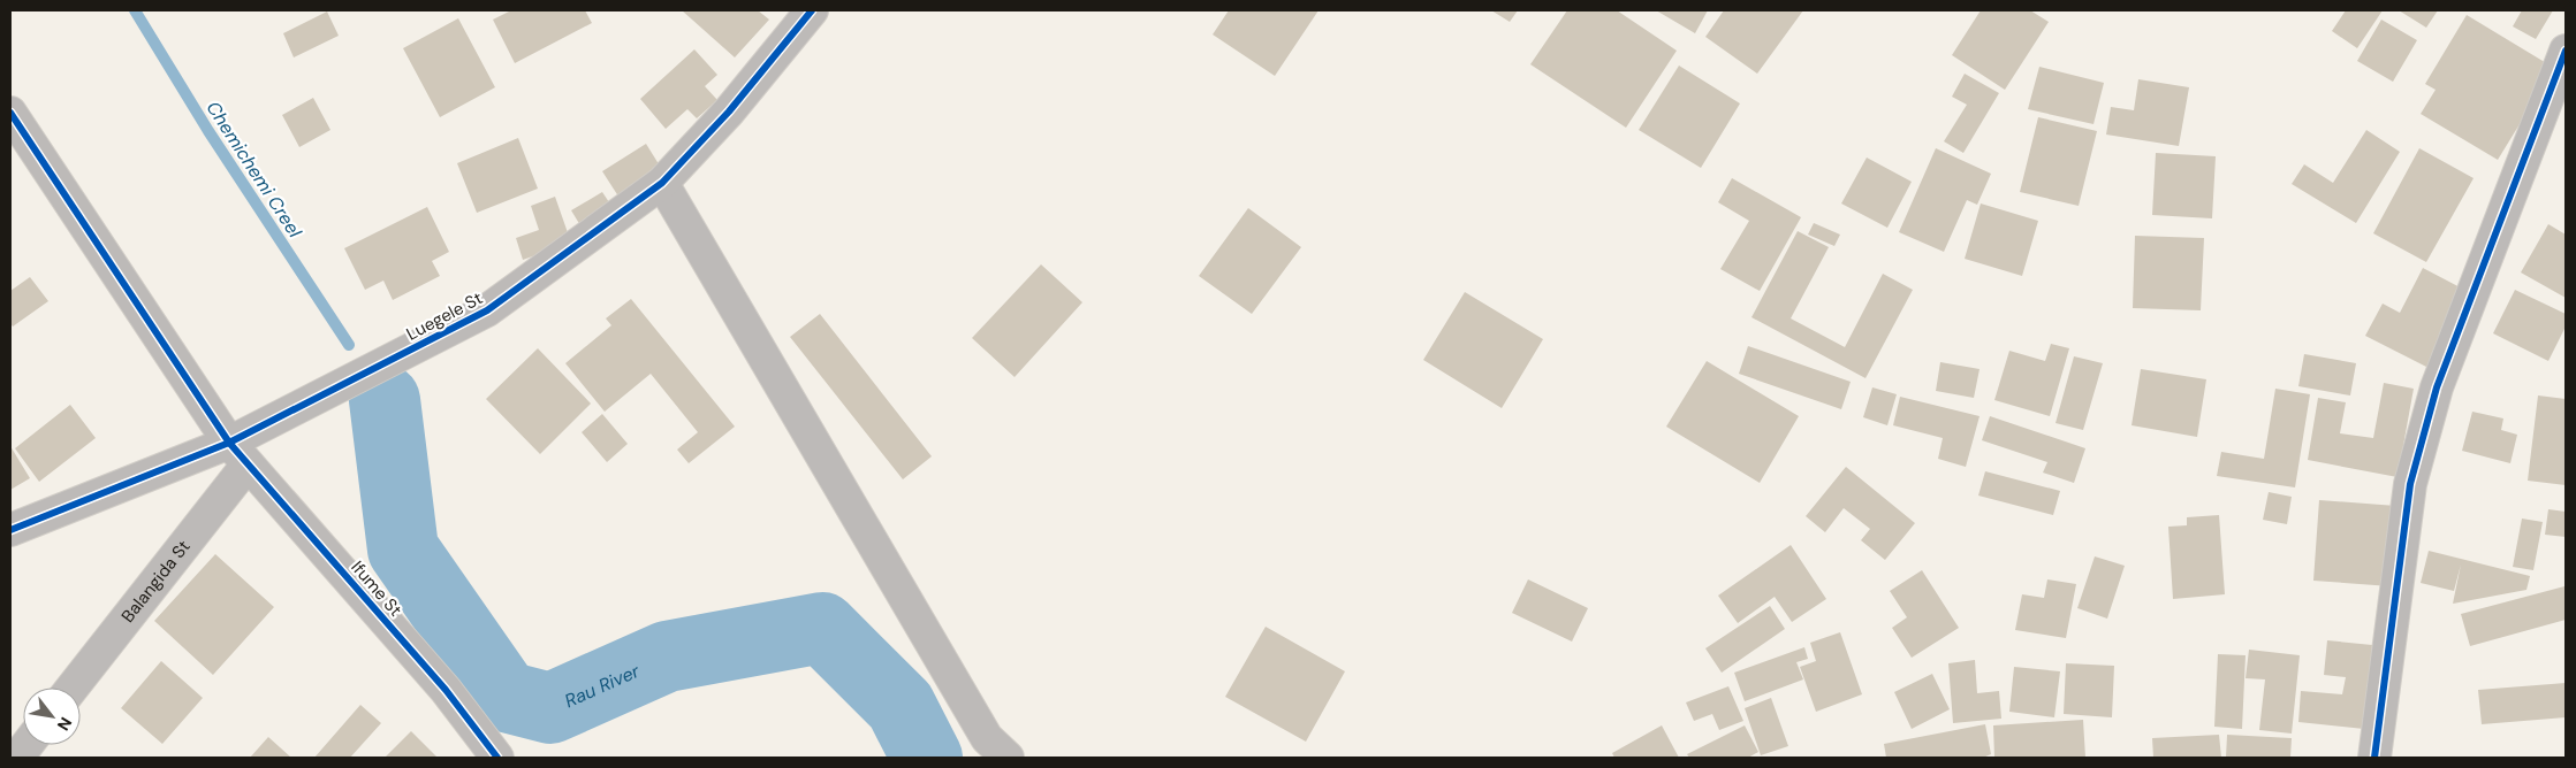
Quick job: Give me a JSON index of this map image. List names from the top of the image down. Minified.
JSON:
{"streets":{"street":["Luegele St","Balangida St","Ifume St"]},"crossings":[["Luegele St","Balangida St"],["Luegele St","Ifume St"],["Balangida St","Ifume St"]],"water":["Chemichemi Creel","Rau River"],"north":"bottom right"}
